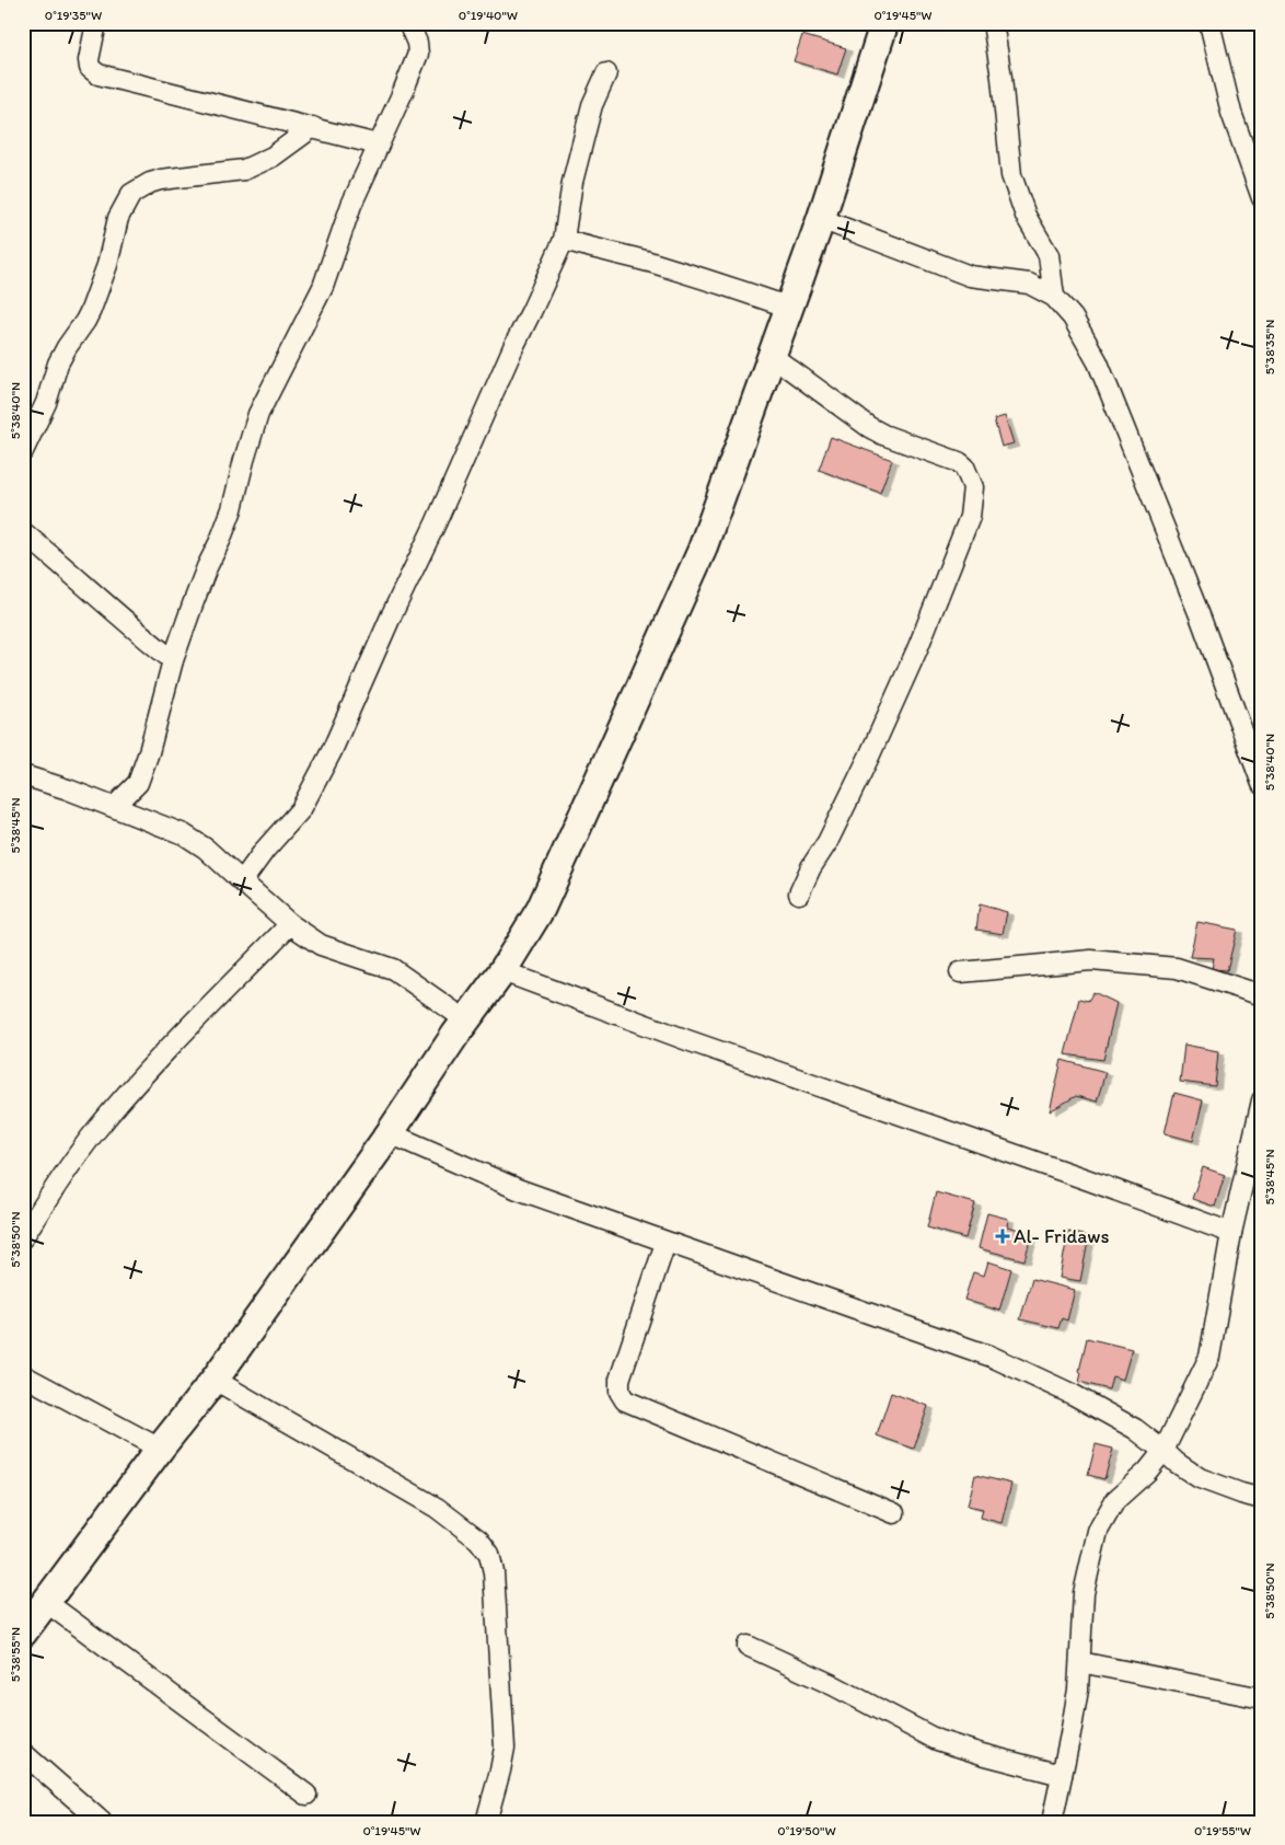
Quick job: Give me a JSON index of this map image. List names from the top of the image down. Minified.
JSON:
{"places":{"health":["Al- Fridaws"]},"coordinates":["0°19'35\"W","0°19'40\"W","0°19'45\"W","5°38'35\"N","5°38'40\"N","5°38'45\"N","5°38'50\"N","5°38'55\"N","0°19'50\"W","0°19'55\"W"]}
